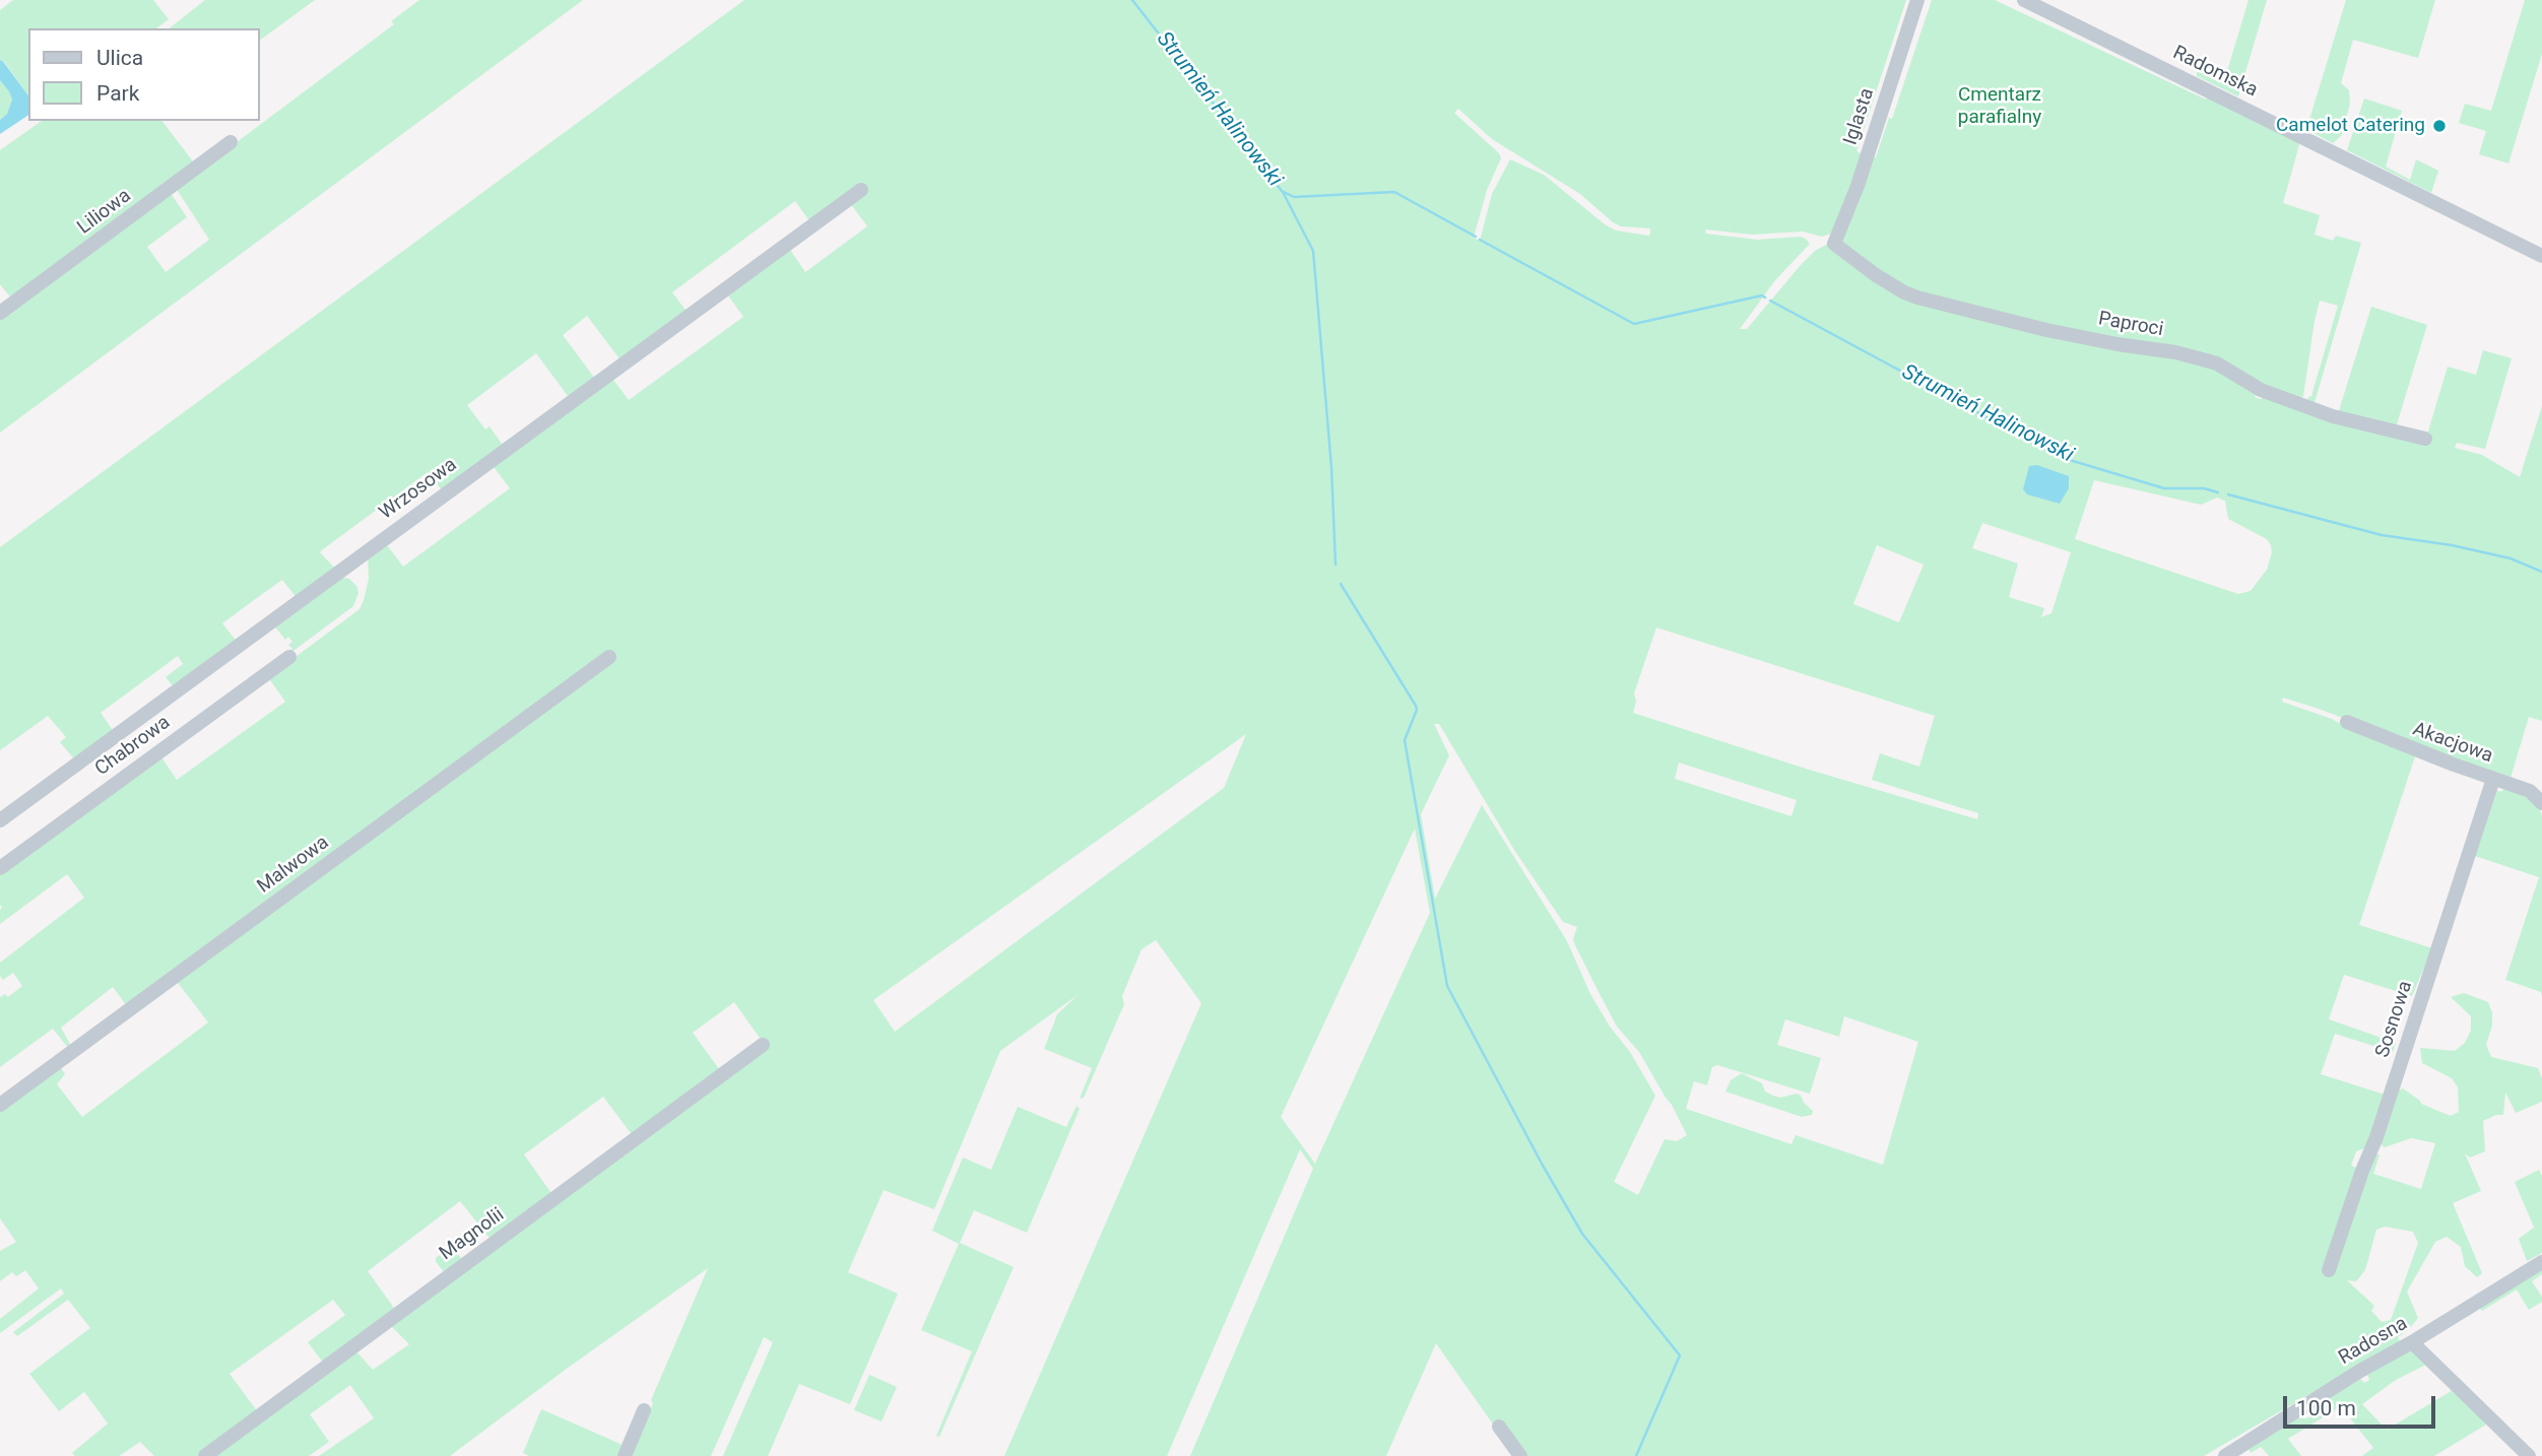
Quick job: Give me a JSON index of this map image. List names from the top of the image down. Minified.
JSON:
{"streets":{"street":["Radomska","Iglasta","Liliowa","Paproci","Wrzosowa","Akacjowa","Chabrowa","Malwowa","Sosnowa","Magnolii","Radosna"]},"crossings":[["Iglasta","Paproci"],["Akacjowa","Sosnowa"]],"water":["Strumień Halinowski"],"parks":["Cmentarz parafialny"],"places":["Camelot Catering"],"legend":["Ulica","Park"],"scale_bar":"100 m"}
